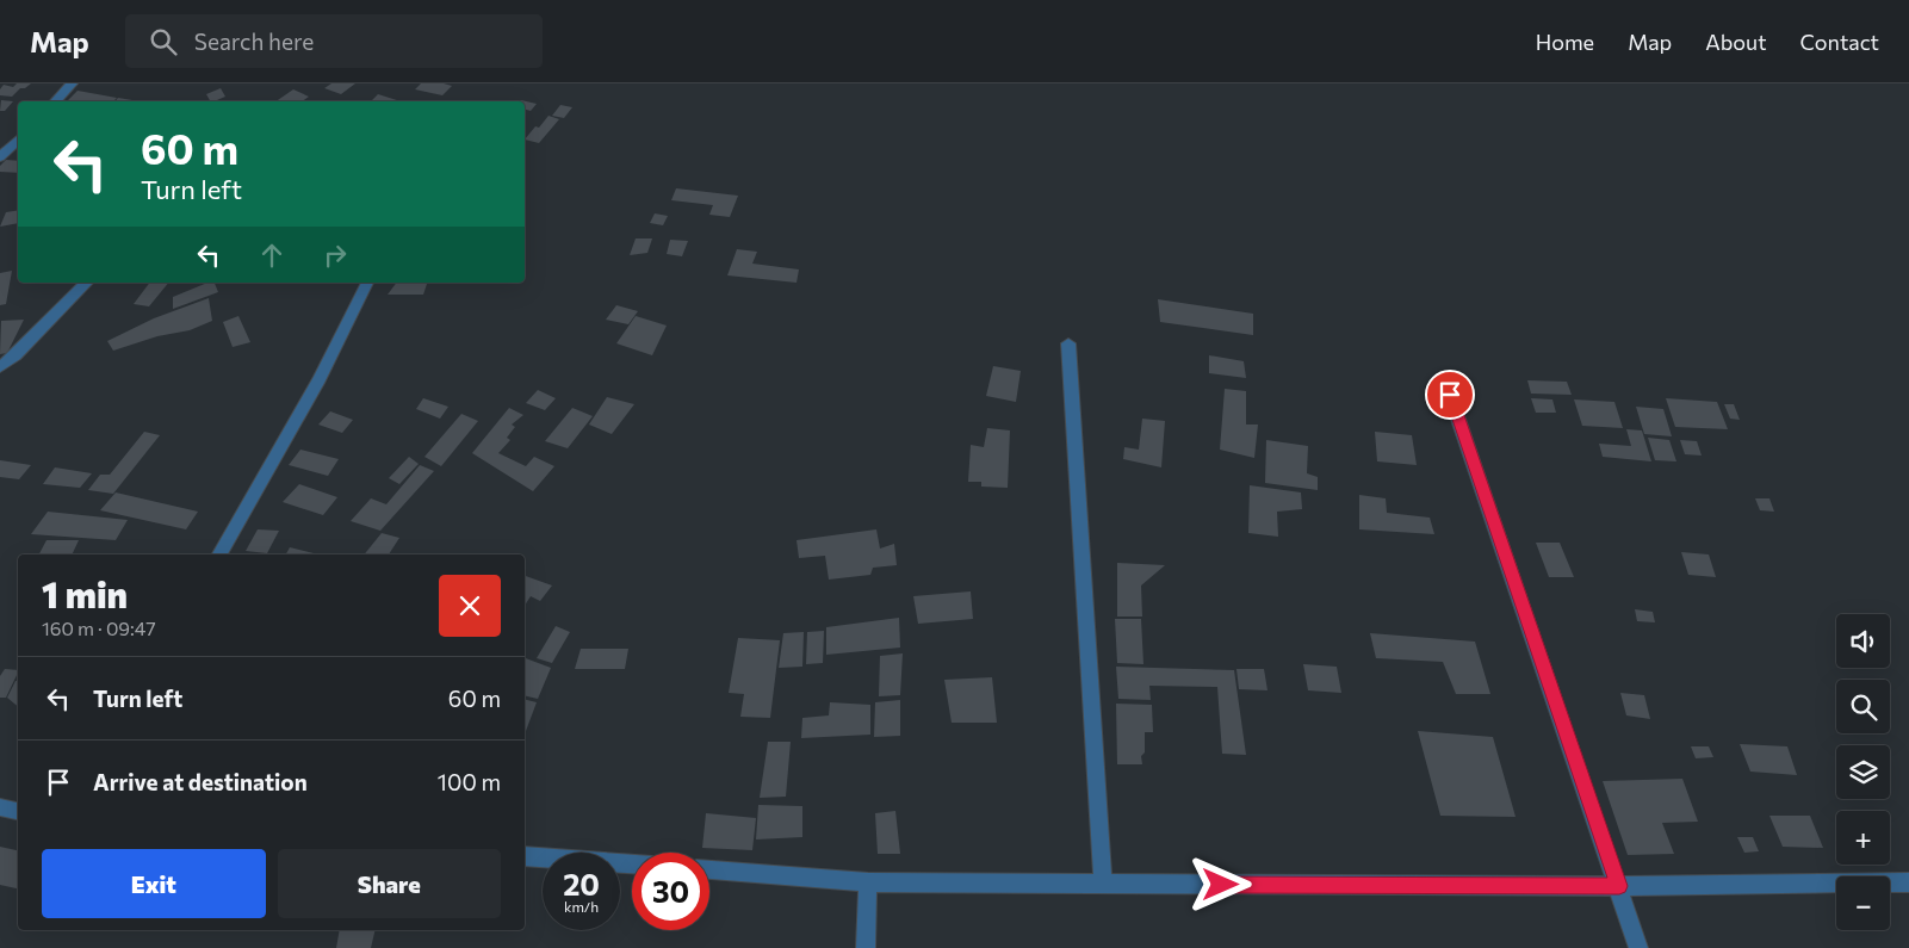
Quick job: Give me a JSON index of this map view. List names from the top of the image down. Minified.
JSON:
{"page":{"header":"Map","search":"Search here","nav":["Home","Map","About","Contact"],"turn":["60 m","Turn left"],"heading":["1 min","160 m · 09:47"],"map_buttons":["+","−"],"list":[{"name":"Turn left","value":"60 m"},{"name":"Arrive at destination","value":"100 m"}],"buttons":["Exit","Share"],"speed":"20 km/h","limit":"30"}}
